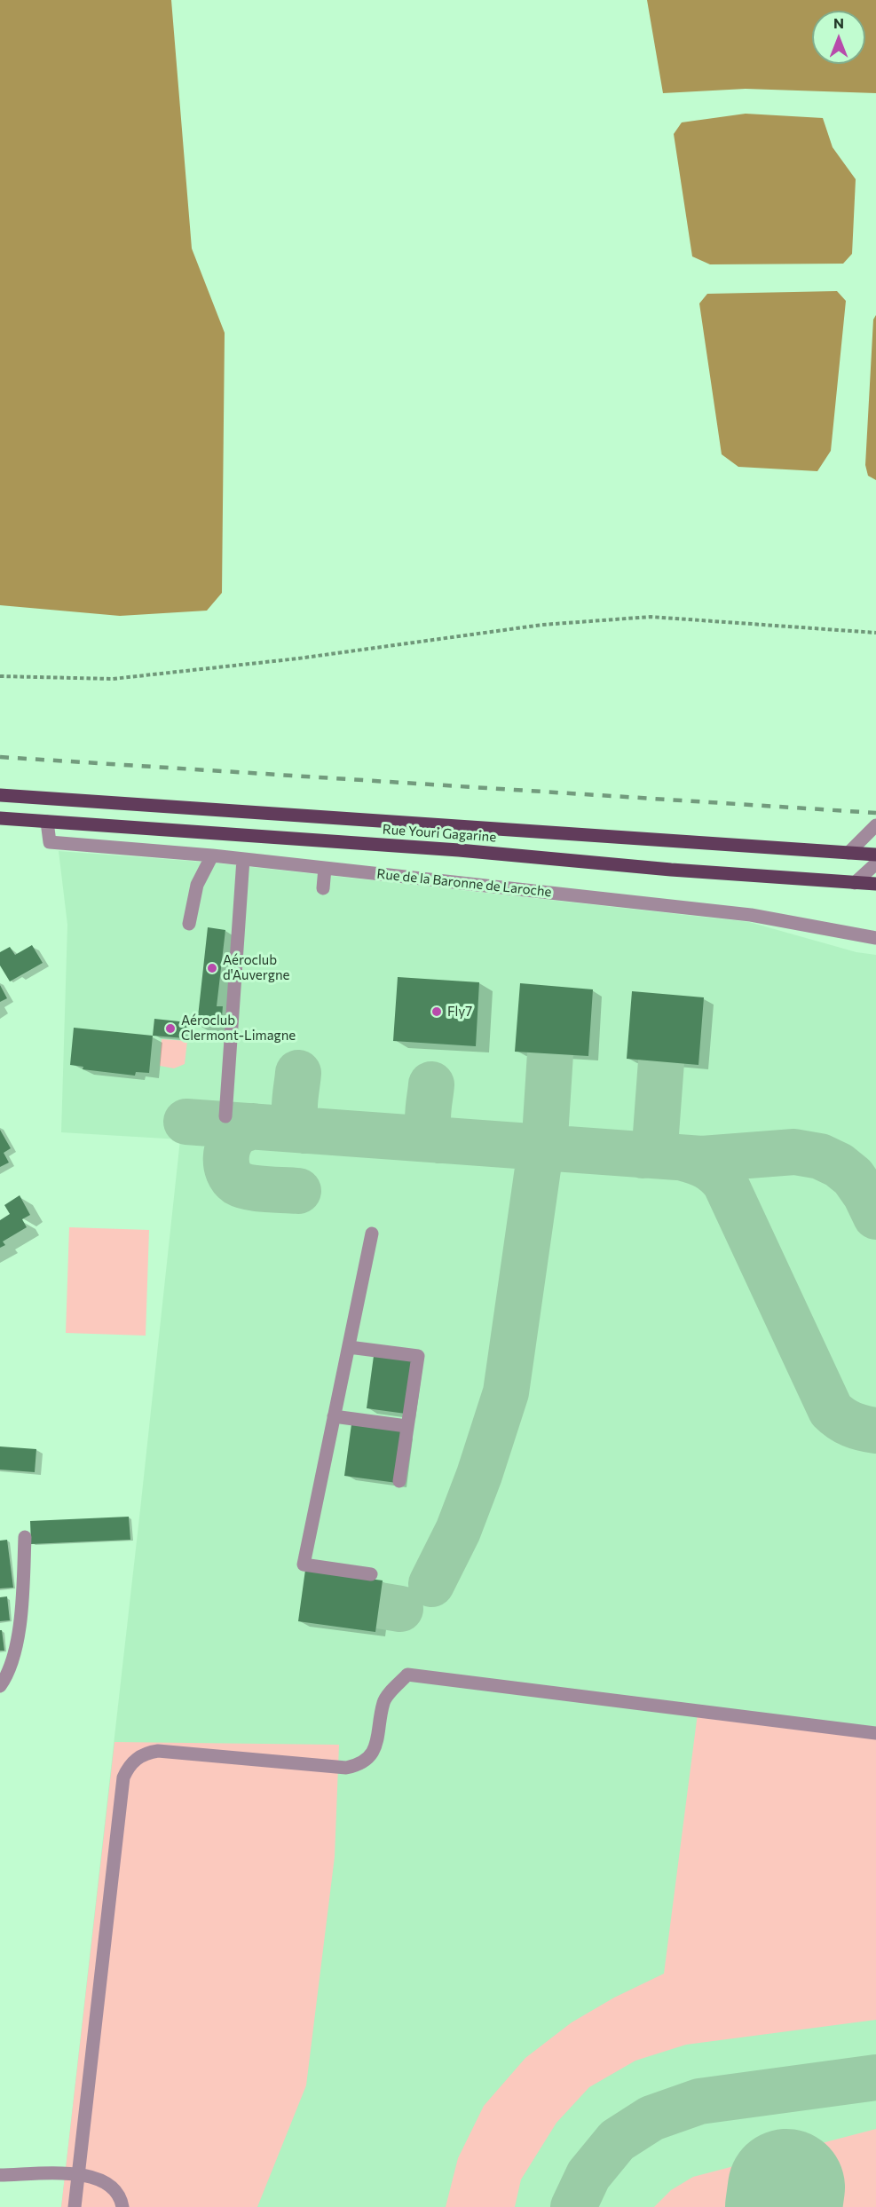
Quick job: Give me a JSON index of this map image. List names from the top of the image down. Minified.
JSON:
{"streets":{"main road":["Rue Youri Gagarine"],"street":["Rue de la Baronne de Laroche"]},"crossings":[["Rue Youri Gagarine","Rue de la Baronne de Laroche"]],"places":["Aéroclub d'Auvergne","Fly7","Aéroclub Clermont-Limagne"],"north":"top"}
